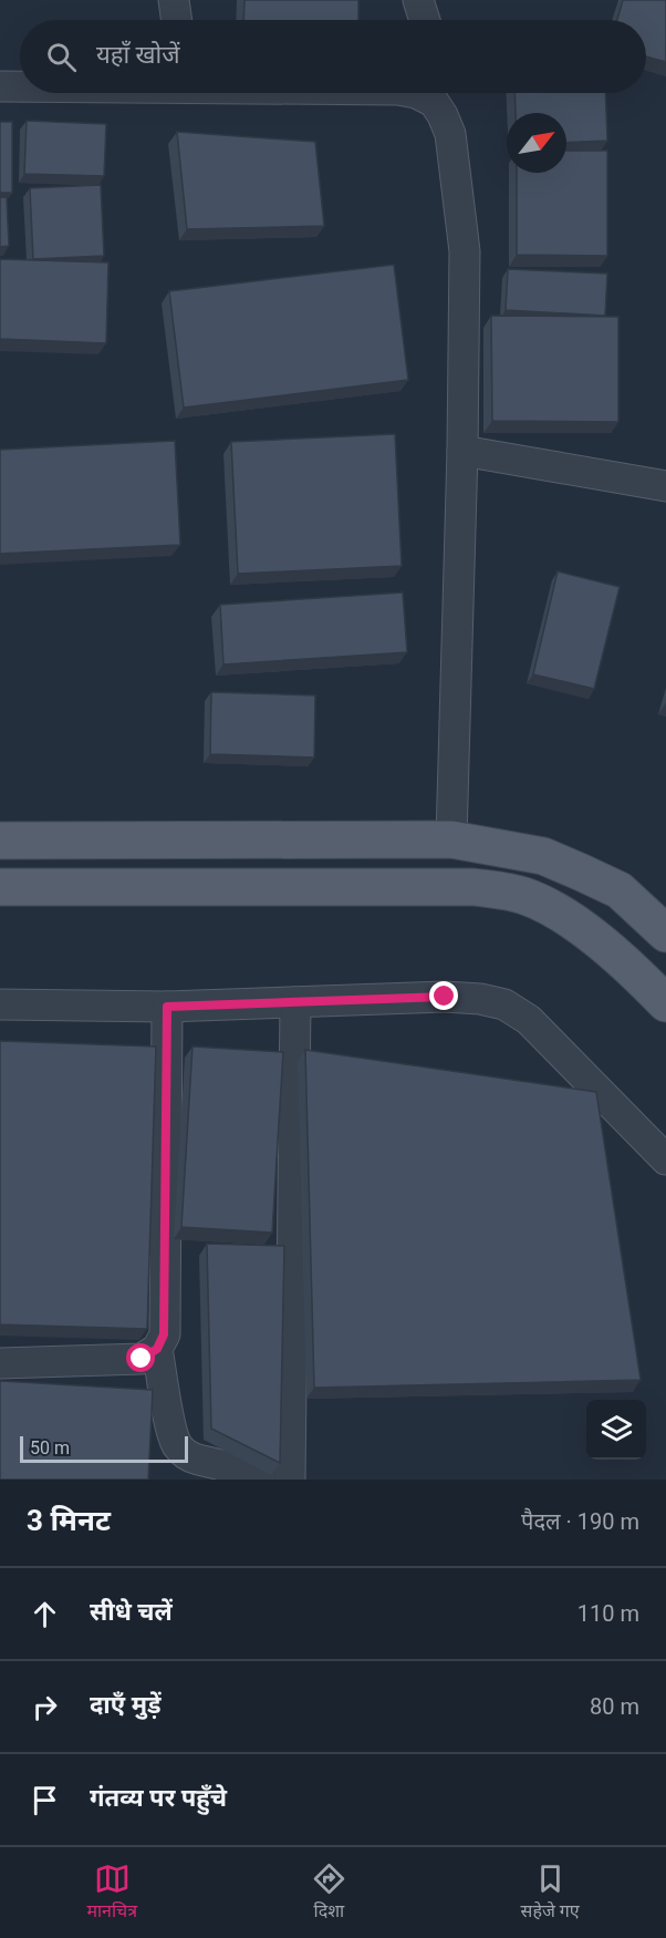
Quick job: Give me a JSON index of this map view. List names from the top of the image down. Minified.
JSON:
{"scale_bar":"50 m","north":"top right","page":{"search":"यहाँ खोजें","scale":"50 m","heading":["3 मिनट","पैदल · 190 m"],"list":[["सीधे चलें","110 m"],["दाएँ मुड़ें","80 m"],"गंतव्य पर पहुँचे"],"nav":["मानचित्र","दिशा","सहेजे गए"]}}
